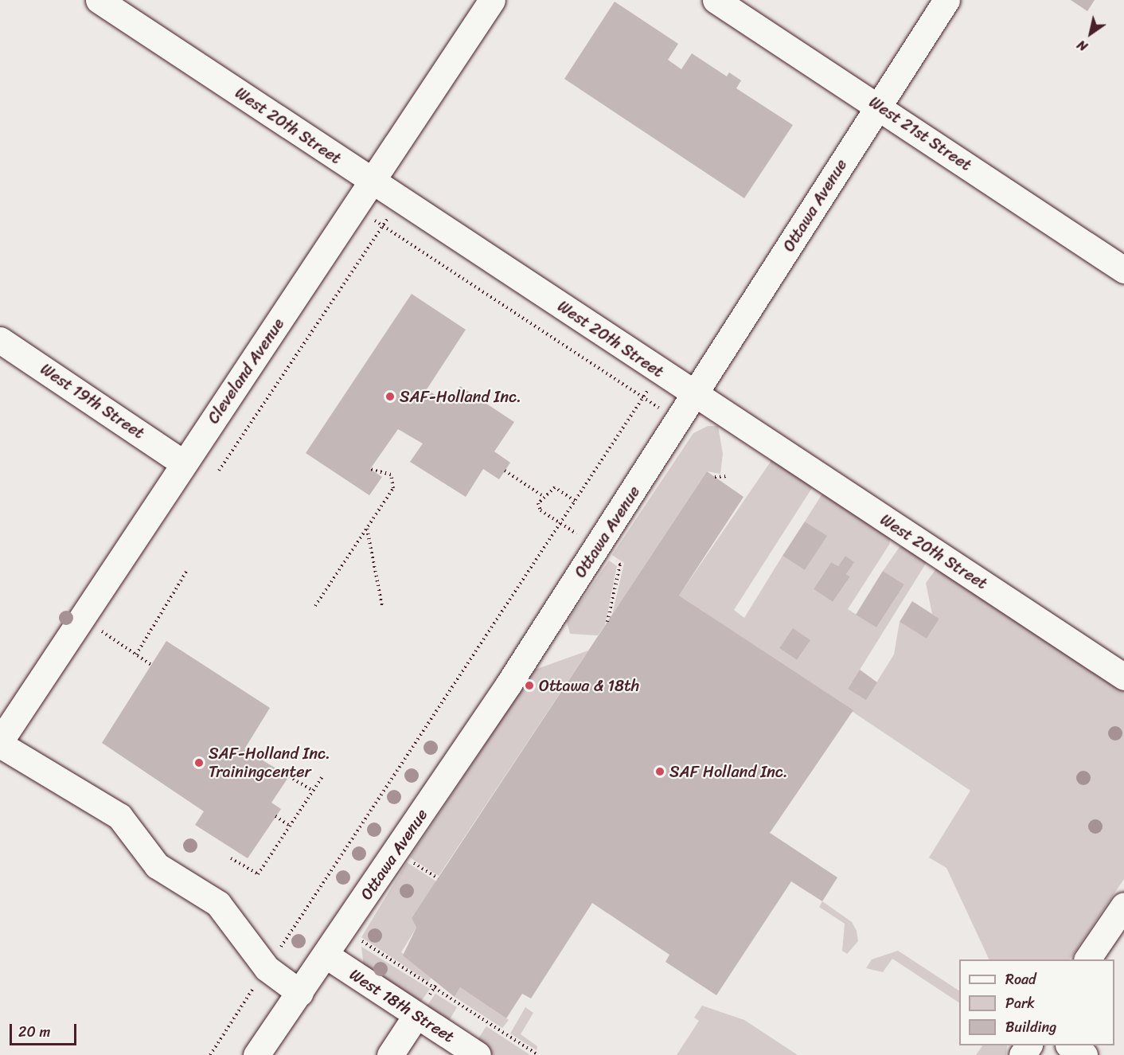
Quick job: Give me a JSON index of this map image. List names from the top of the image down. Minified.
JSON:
{"streets":{"street":["West 20th Street","West 21st Street","Ottawa Avenue","Cleveland Avenue","West 19th Street","West 18th Street"]},"crossings":[["West 20th Street","Ottawa Avenue"],["West 20th Street","Cleveland Avenue"],["West 21st Street","Ottawa Avenue"],["Ottawa Avenue","West 18th Street"],["Cleveland Avenue","West 19th Street"]],"places":["SAF-Holland Inc.","Ottawa & 18th","SAF-Holland Inc. Trainingcenter","SAF Holland Inc."],"legend":["Road","Park","Building"],"scale_bar":"20 m","north":"bottom left"}
